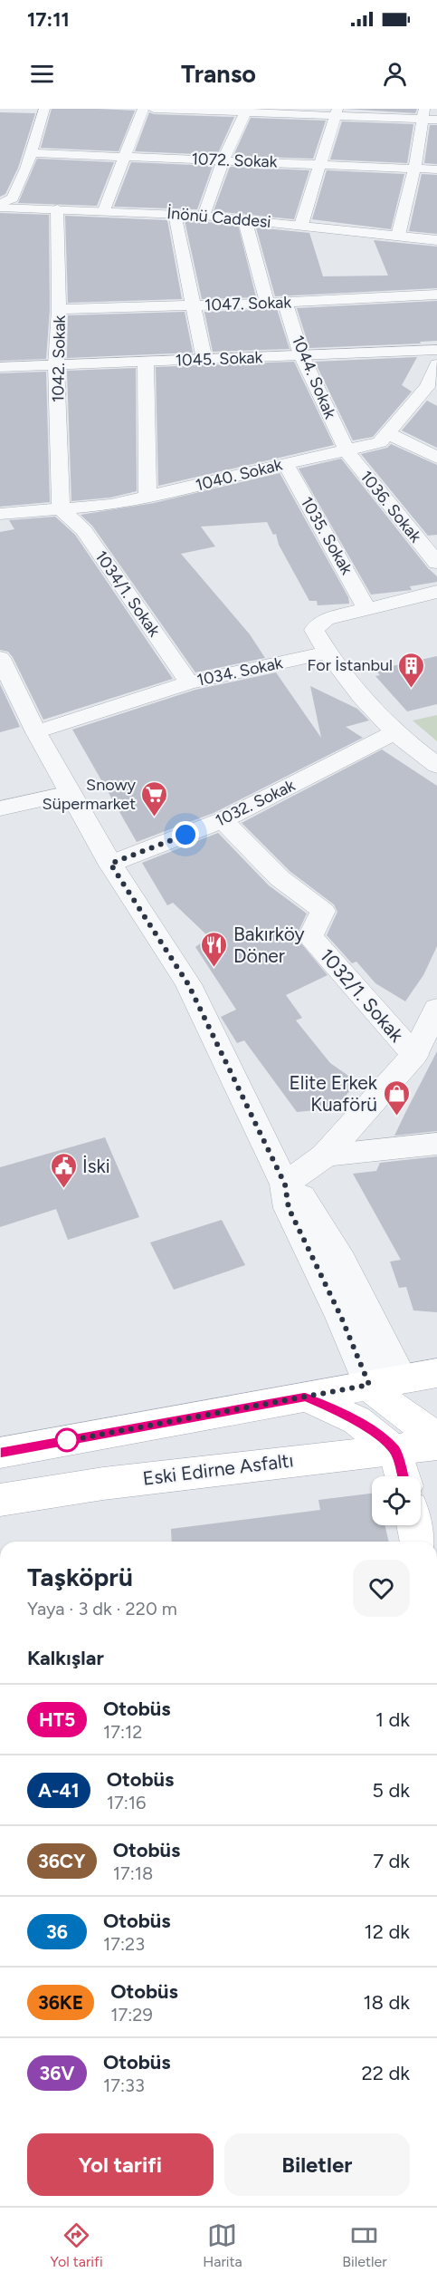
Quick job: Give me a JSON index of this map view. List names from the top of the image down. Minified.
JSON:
{"streets":{"main road":["Eski Edirne Asfaltı"],"street":["1072. Sokak","İnönü Caddesi","1047. Sokak","1042. Sokak","1045. Sokak","1044. Sokak","1040. Sokak","1036. Sokak","1035. Sokak","1034/1. Sokak","1034. Sokak","1032. Sokak","1032/1. Sokak"]},"crossings":[["İnönü Caddesi","1042. Sokak"],["1047. Sokak","1042. Sokak"],["1047. Sokak","1044. Sokak"],["1042. Sokak","1045. Sokak"],["1042. Sokak","1040. Sokak"],["1042. Sokak","1034/1. Sokak"],["1045. Sokak","1044. Sokak"],["1044. Sokak","1040. Sokak"],["1044. Sokak","1036. Sokak"],["1040. Sokak","1036. Sokak"],["1040. Sokak","1035. Sokak"],["1040. Sokak","1034/1. Sokak"],["1034/1. Sokak","1034. Sokak"],["1032. Sokak","1032/1. Sokak"]],"places":{"building":["For İstanbul"],"supermarket":["Snowy Süpermarket"],"restaurant":["Bakırköy Döner"],"shop":["Elite Erkek Kuaförü"],"public building":["İski"]},"lines":["bus line HT5"],"page":{"status":"17:11","header":"Transo","heading":[["Taşköprü","Yaya · 3 dk · 220 m"],"Kalkışlar"],"list":[{"mark":"HT5","name":"Otobüs","note":"17:12","value":"1 dk"},{"mark":"A-41","name":"Otobüs","note":"17:16","value":"5 dk"},{"mark":"36CY","name":"Otobüs","note":"17:18","value":"7 dk"},{"mark":"36","name":"Otobüs","note":"17:23","value":"12 dk"},{"mark":"36KE","name":"Otobüs","note":"17:29","value":"18 dk"},{"mark":"36V","name":"Otobüs","note":"17:33","value":"22 dk"}],"buttons":["Yol tarifi","Biletler"],"tabs":["Yol tarifi","Harita","Biletler"]}}
